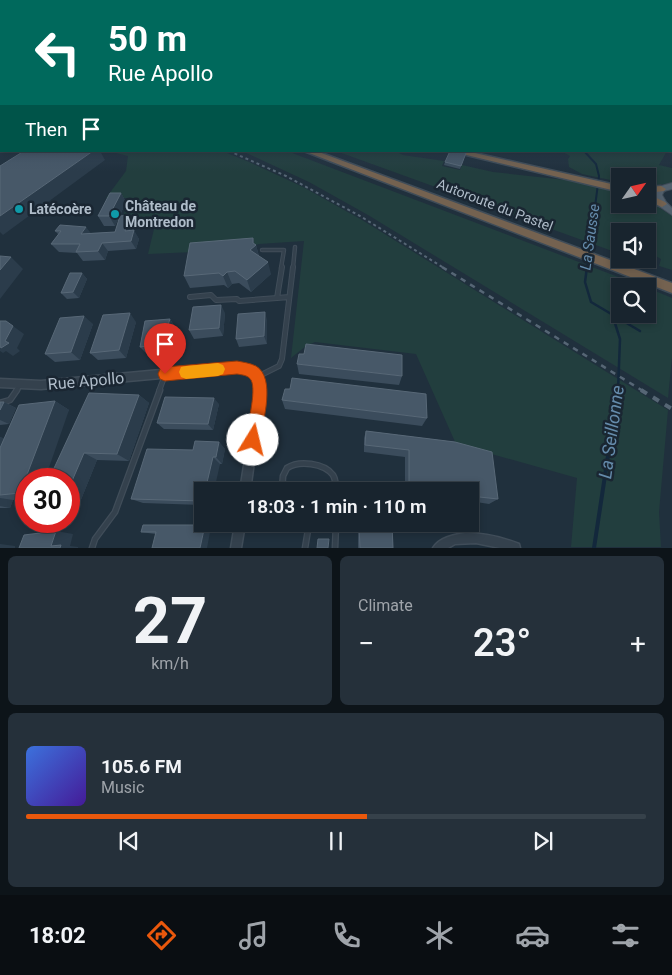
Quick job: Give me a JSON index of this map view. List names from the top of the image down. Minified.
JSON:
{"streets":{"highway":["Autoroute du Pastel"],"street":["Rue Apollo"]},"water":["La Sausse","La Seillonne"],"places":["Latécoère","Château de Montredon"],"north":"top right","page":{"turn":["50 m","Rue Apollo"],"then":"Then","limit":"30","trip":"18:03 · 1 min · 110 m","tile":[["27","km/h"],"Climate"],"heat":["−","23°","+"],"song":["105.6 FM","Music"],"tabs":"18:02"}}
